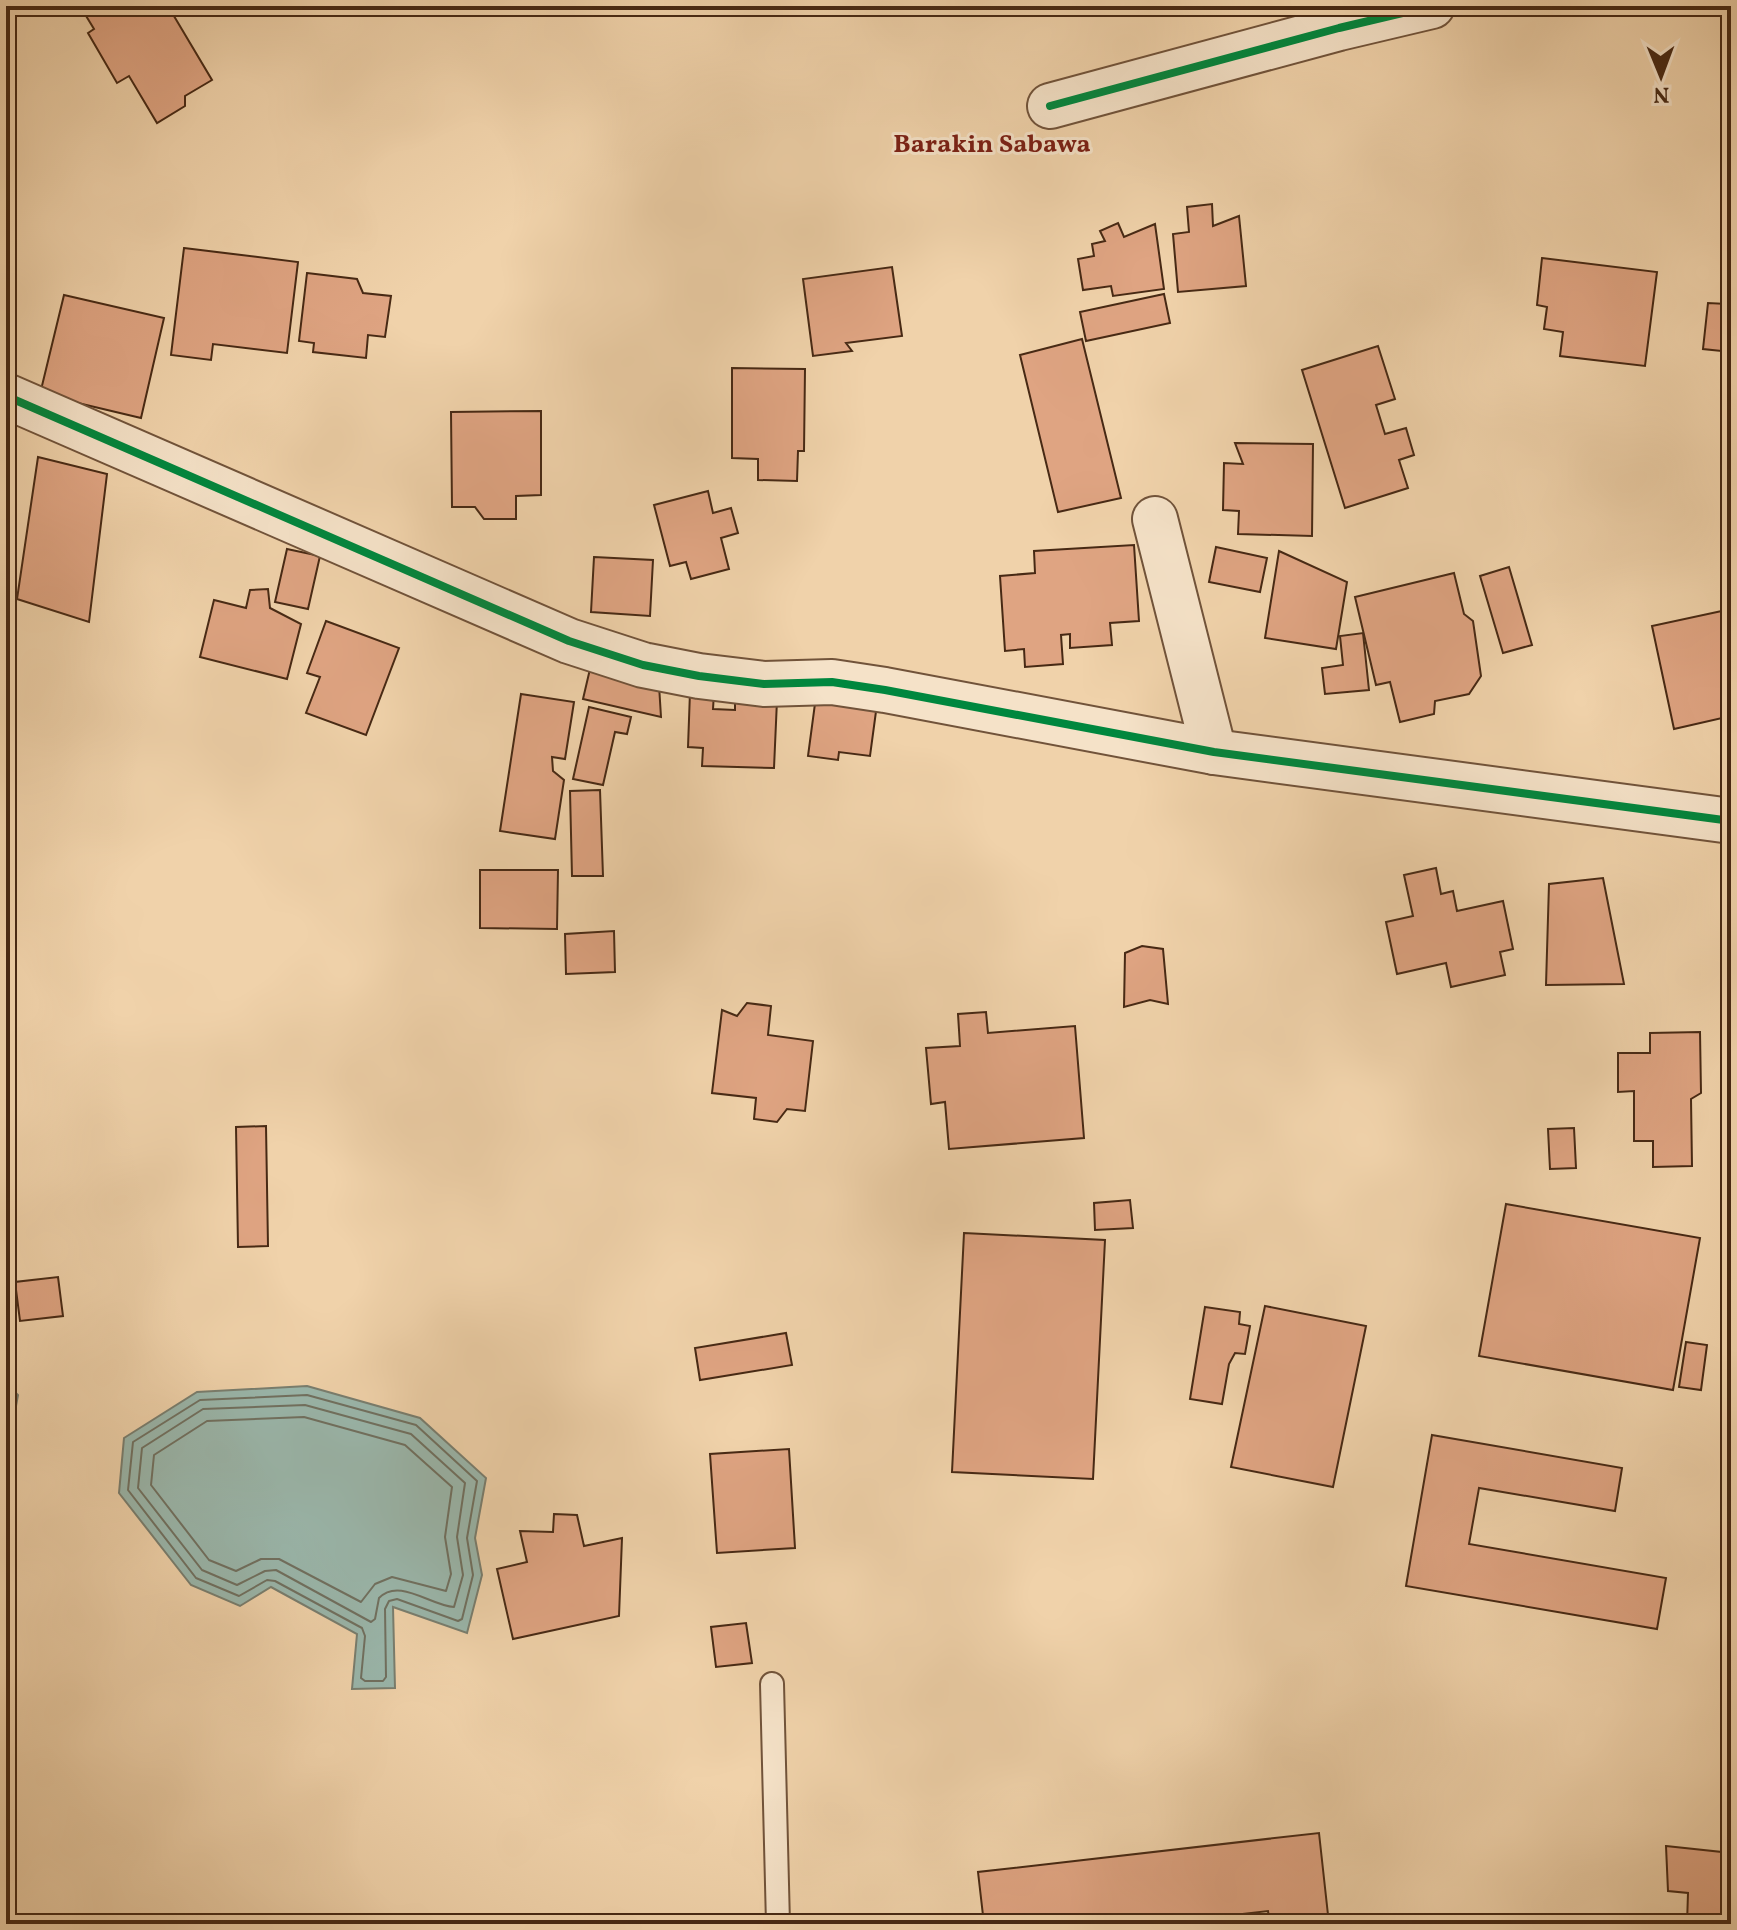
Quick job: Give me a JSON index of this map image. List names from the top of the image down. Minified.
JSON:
{"districts":["Barakin Sabawa"],"north":"bottom"}
